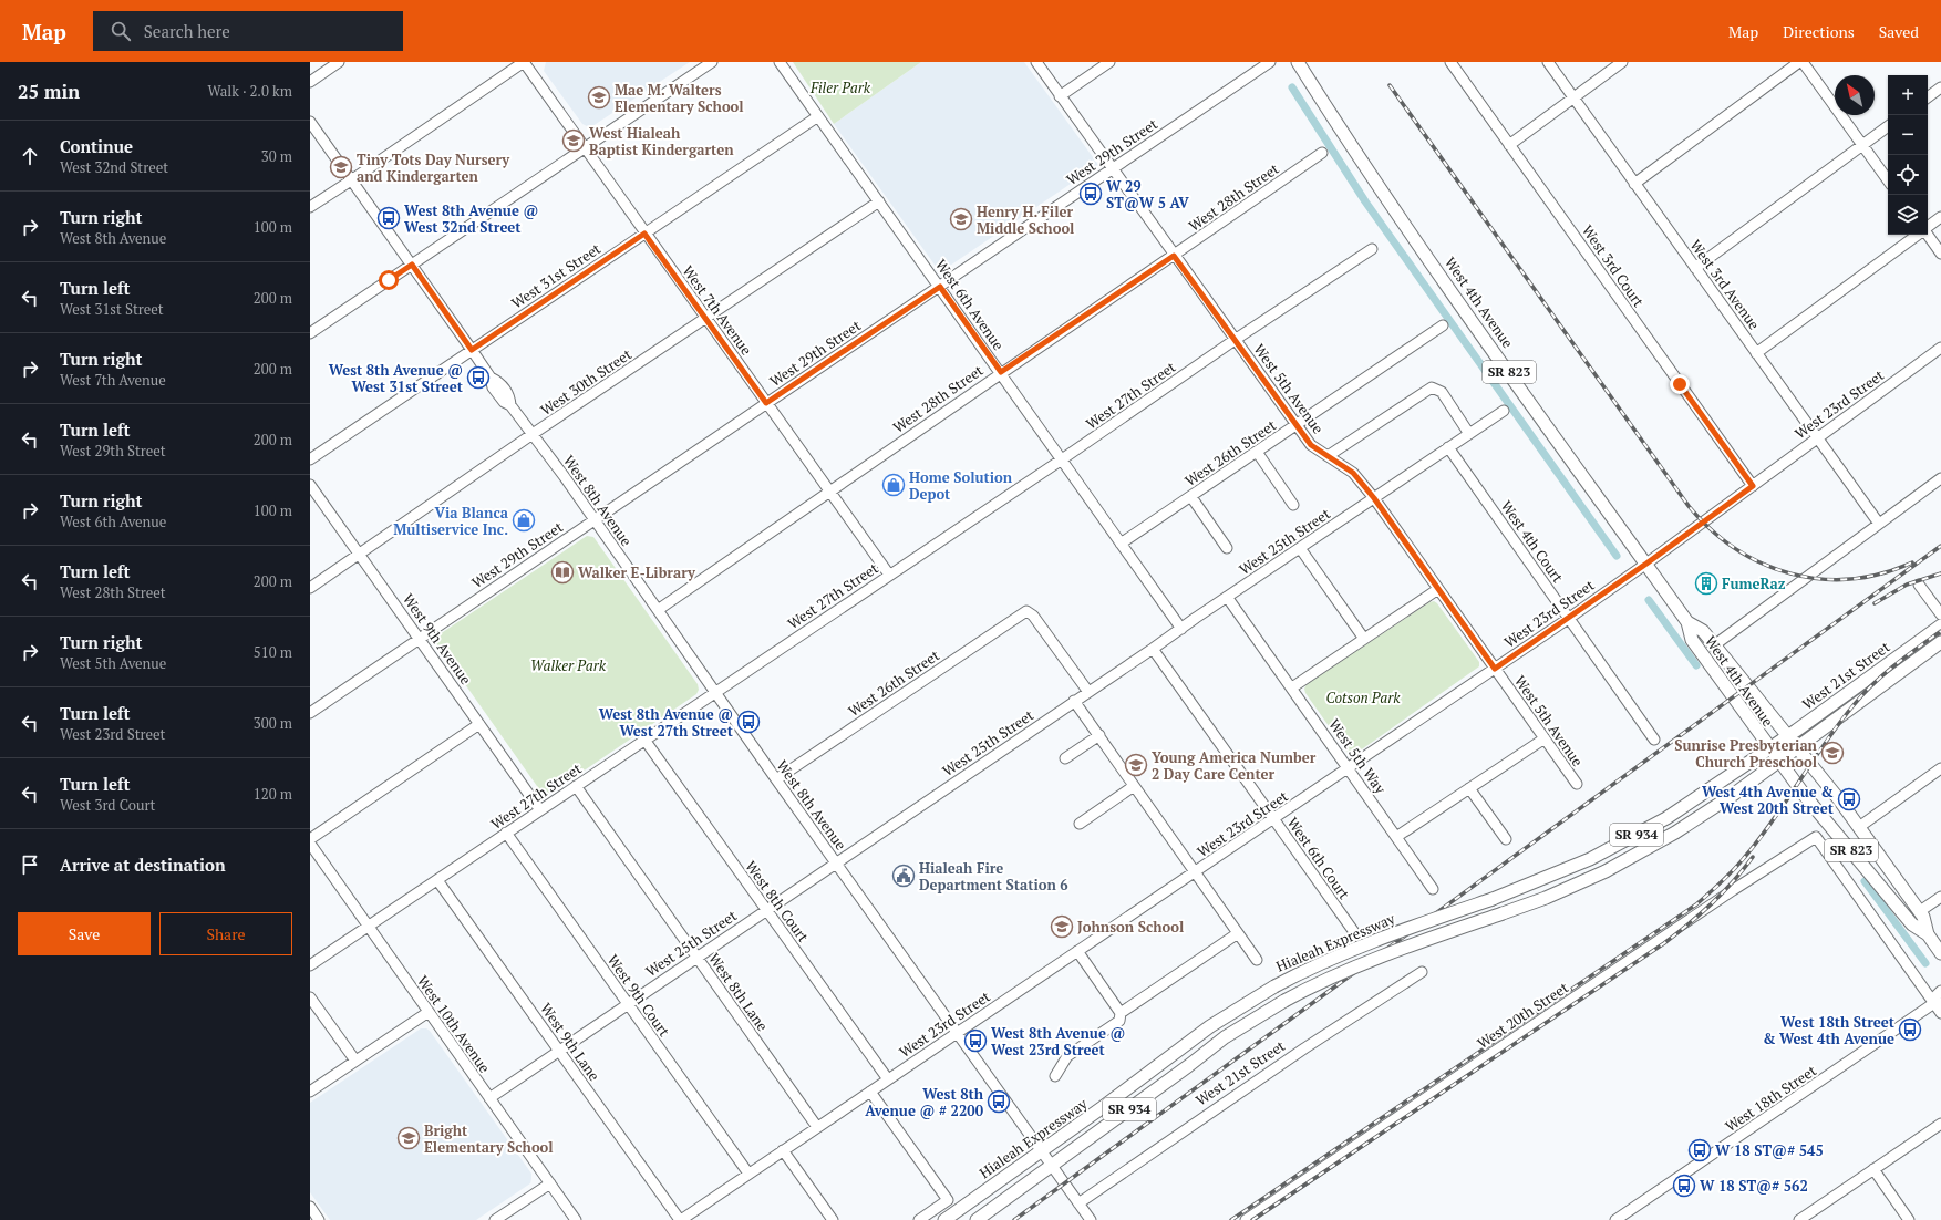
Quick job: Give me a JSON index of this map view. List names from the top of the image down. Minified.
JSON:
{"streets":{"main road":["West 4th Avenue","SR 823","West 21st Street","SR 934","Hialeah Expressway"],"street":["West 29th Street","West 28th Street","West 3rd Court","West 31st Street","West 3rd Avenue","West 6th Avenue","West 7th Avenue","West 30th Street","West 5th Avenue","West 27th Street","West 23rd Street","West 26th Street","West 8th Avenue","West 25th Street","West 4th Court","West 9th Avenue","West 5th Way","West 6th Court","West 8th Court","West 8th Lane","West 9th Court","West 20th Street","West 10th Avenue","West 9th Lane","West 18th Street"]},"crossings":[["West 29th Street","West 6th Avenue"],["West 29th Street","West 7th Avenue"],["West 29th Street","West 5th Avenue"],["West 29th Street","West 8th Avenue"],["West 29th Street","West 9th Avenue"],["West 28th Street","West 6th Avenue"],["West 28th Street","West 7th Avenue"],["West 28th Street","West 5th Avenue"],["West 28th Street","West 8th Avenue"],["West 3rd Court","West 23rd Street"],["West 31st Street","West 6th Avenue"],["West 31st Street","West 7th Avenue"],["West 31st Street","West 8th Avenue"],["West 3rd Avenue","West 23rd Street"],["West 4th Avenue","West 23rd Street"],["West 4th Avenue","West 21st Street"],["West 4th Avenue","Hialeah Expressway"],["West 6th Avenue","West 30th Street"],["West 6th Avenue","West 27th Street"],["West 6th Avenue","West 26th Street"],["West 6th Avenue","West 25th Street"],["West 7th Avenue","West 30th Street"],["West 7th Avenue","West 27th Street"],["West 30th Street","West 8th Avenue"],["West 30th Street","West 9th Avenue"],["West 5th Avenue","West 27th Street"],["West 5th Avenue","West 23rd Street"],["West 5th Avenue","West 26th Street"],["West 5th Avenue","West 25th Street"],["West 27th Street","West 8th Avenue"],["West 27th Street","West 9th Avenue"],["West 27th Street","West 8th Court"],["West 27th Street","West 8th Lane"],["West 27th Street","West 9th Court"],["West 27th Street","West 10th Avenue"],["West 27th Street","West 9th Lane"],["West 23rd Street","West 8th Avenue"],["West 23rd Street","West 4th Court"],["West 23rd Street","West 5th Way"],["West 23rd Street","West 6th Court"],["West 23rd Street","West 8th Court"],["West 23rd Street","West 8th Lane"],["West 23rd Street","West 9th Court"],["West 23rd Street","West 9th Lane"],["West 26th Street","West 8th Avenue"],["West 26th Street","West 25th Street"],["West 8th Avenue","West 25th Street"],["West 8th Avenue","West 21st Street"],["West 8th Avenue","Hialeah Expressway"],["West 25th Street","West 4th Court"],["West 25th Street","West 5th Way"],["West 25th Street","West 6th Court"],["West 25th Street","West 8th Court"],["West 25th Street","West 8th Lane"],["West 25th Street","West 9th Court"],["West 25th Street","West 10th Avenue"],["West 25th Street","West 9th Lane"],["West 21st Street","Hialeah Expressway"],["West 20th Street","West 18th Street"]],"parks":["Filer Park","Walker Park","Cotson Park"],"places":{"school or university":["Mae M. Walters Elementary School","West Hialeah Baptist Kindergarten","Tiny Tots Day Nursery and Kindergarten","Henry H. Filer Middle School","Sunrise Presbyterian Church Preschool","Young America Number 2 Day Care Center","Johnson School","Bright Elementary School"],"bus stop":["W 29 ST@W 5 AV","West 8th Avenue @ West 32nd Street","West 8th Avenue @ West 31st Street","West 8th Avenue @ West 27th Street","West 4th Avenue & West 20th Street","West 18th Street & West 4th Avenue","West 8th Avenue @ West 23rd Street","West 8th Avenue @ # 2200","W 18 ST@# 545","W 18 ST@# 562"],"shop":["Home Solution Depot","Via Blanca Multiservice Inc."],"library":["Walker E-Library"],"building":["FumeRaz"],"public building":["Hialeah Fire Department Station 6"]},"north":"top left","page":{"header":"Map","search":"Search here","nav":["Map","Directions","Saved"],"heading":["25 min","Walk · 2.0 km"],"map_buttons":["+","−"],"list":[["Continue","West 32nd Street","30 m"],["Turn right","West 8th Avenue","100 m"],["Turn left","West 31st Street","200 m"],["Turn right","West 7th Avenue","200 m"],["Turn left","West 29th Street","200 m"],["Turn right","West 6th Avenue","100 m"],["Turn left","West 28th Street","200 m"],["Turn right","West 5th Avenue","510 m"],["Turn left","West 23rd Street","300 m"],["Turn left","West 3rd Court","120 m"],"Arrive at destination"],"buttons":["Save","Share"]}}
